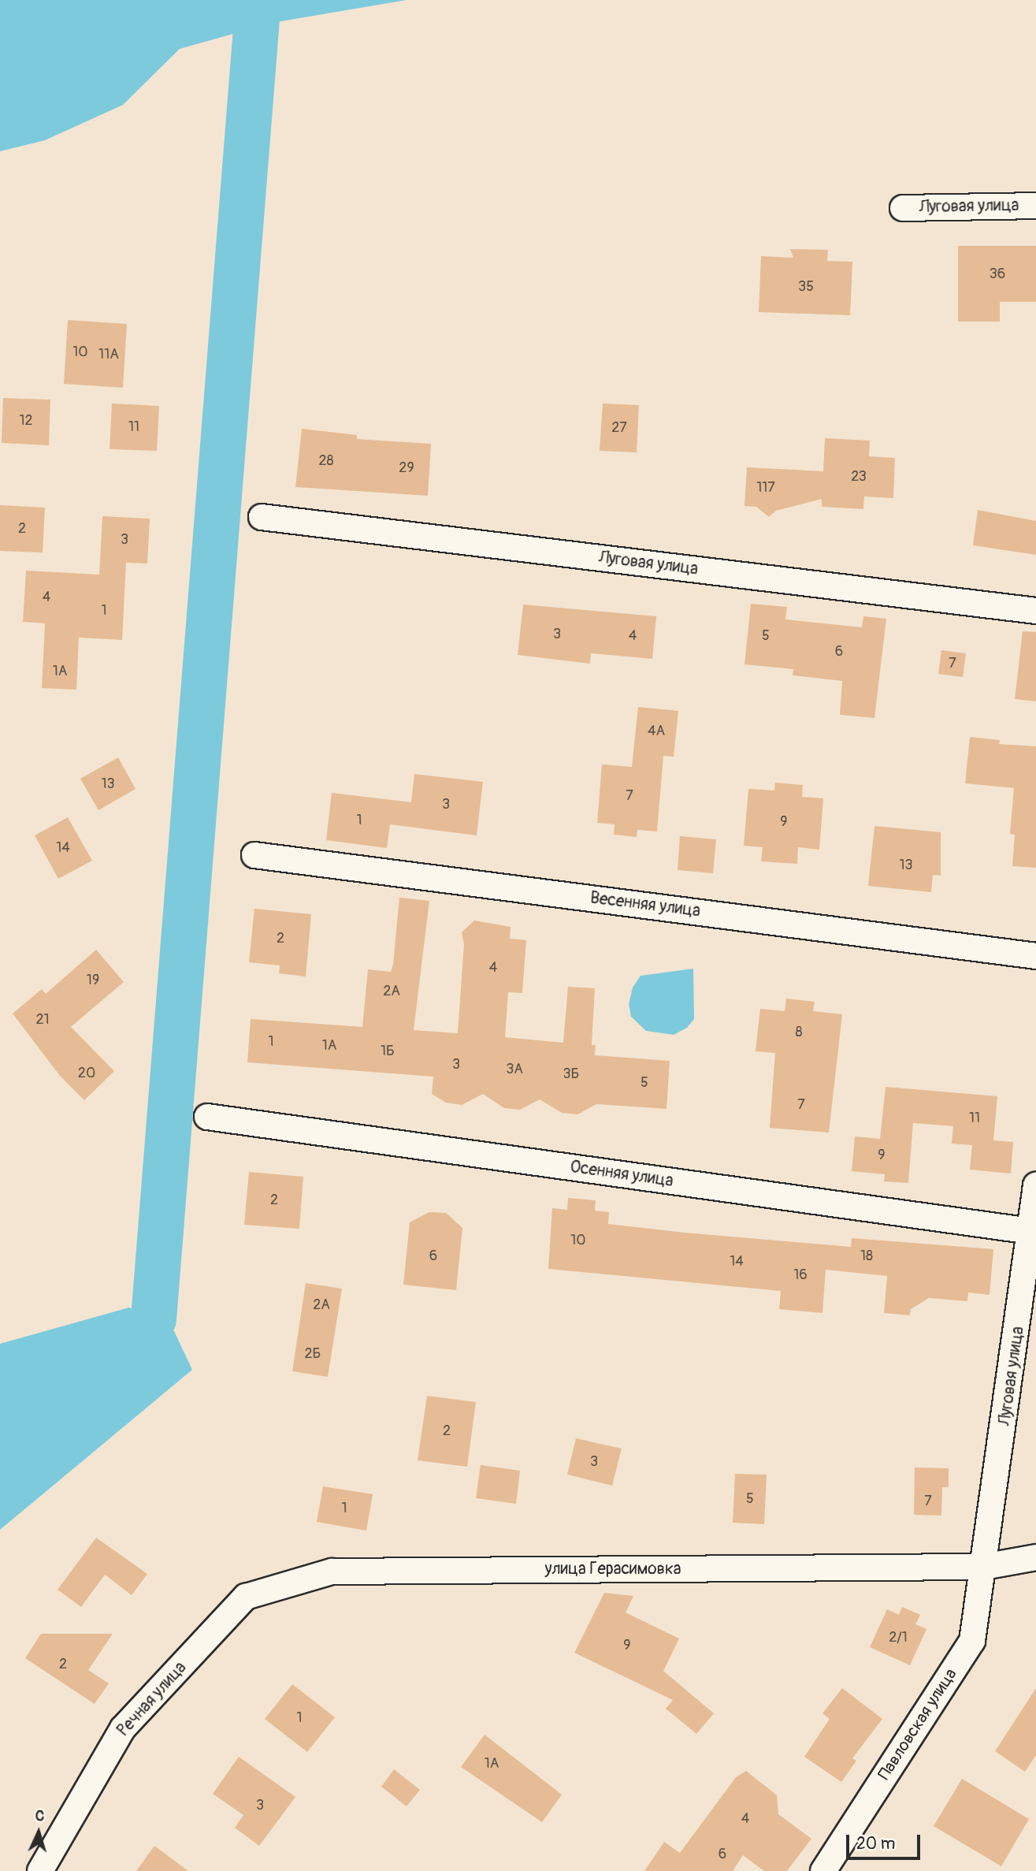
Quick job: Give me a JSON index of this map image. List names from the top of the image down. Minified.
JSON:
{"streets":{"street":["Луговая улица","Весенняя улица","Осенняя улица","улица Герасимовка","Речная улица","Павловская улица"]},"crossings":[["Луговая улица","Осенняя улица"],["Луговая улица","улица Герасимовка"],["Луговая улица","Павловская улица"],["улица Герасимовка","Речная улица"],["улица Герасимовка","Павловская улица"]],"house_numbers":["36","35","10","11А","12","11","27","28","29","23","117","2","3","4","1","3","4","5","6","7","1А","4А","13","7","3","1","9","14","13","2","4","19","2А","21","8","1","1А","1Б","3","3А","20","3Б","5","7","11","9","2","10","6","18","14","16","2А","2Б","2","3","5","7","1","2/1","9","2","1","1А","3","4","6"],"scale_bar":"20 m","north":"top"}
